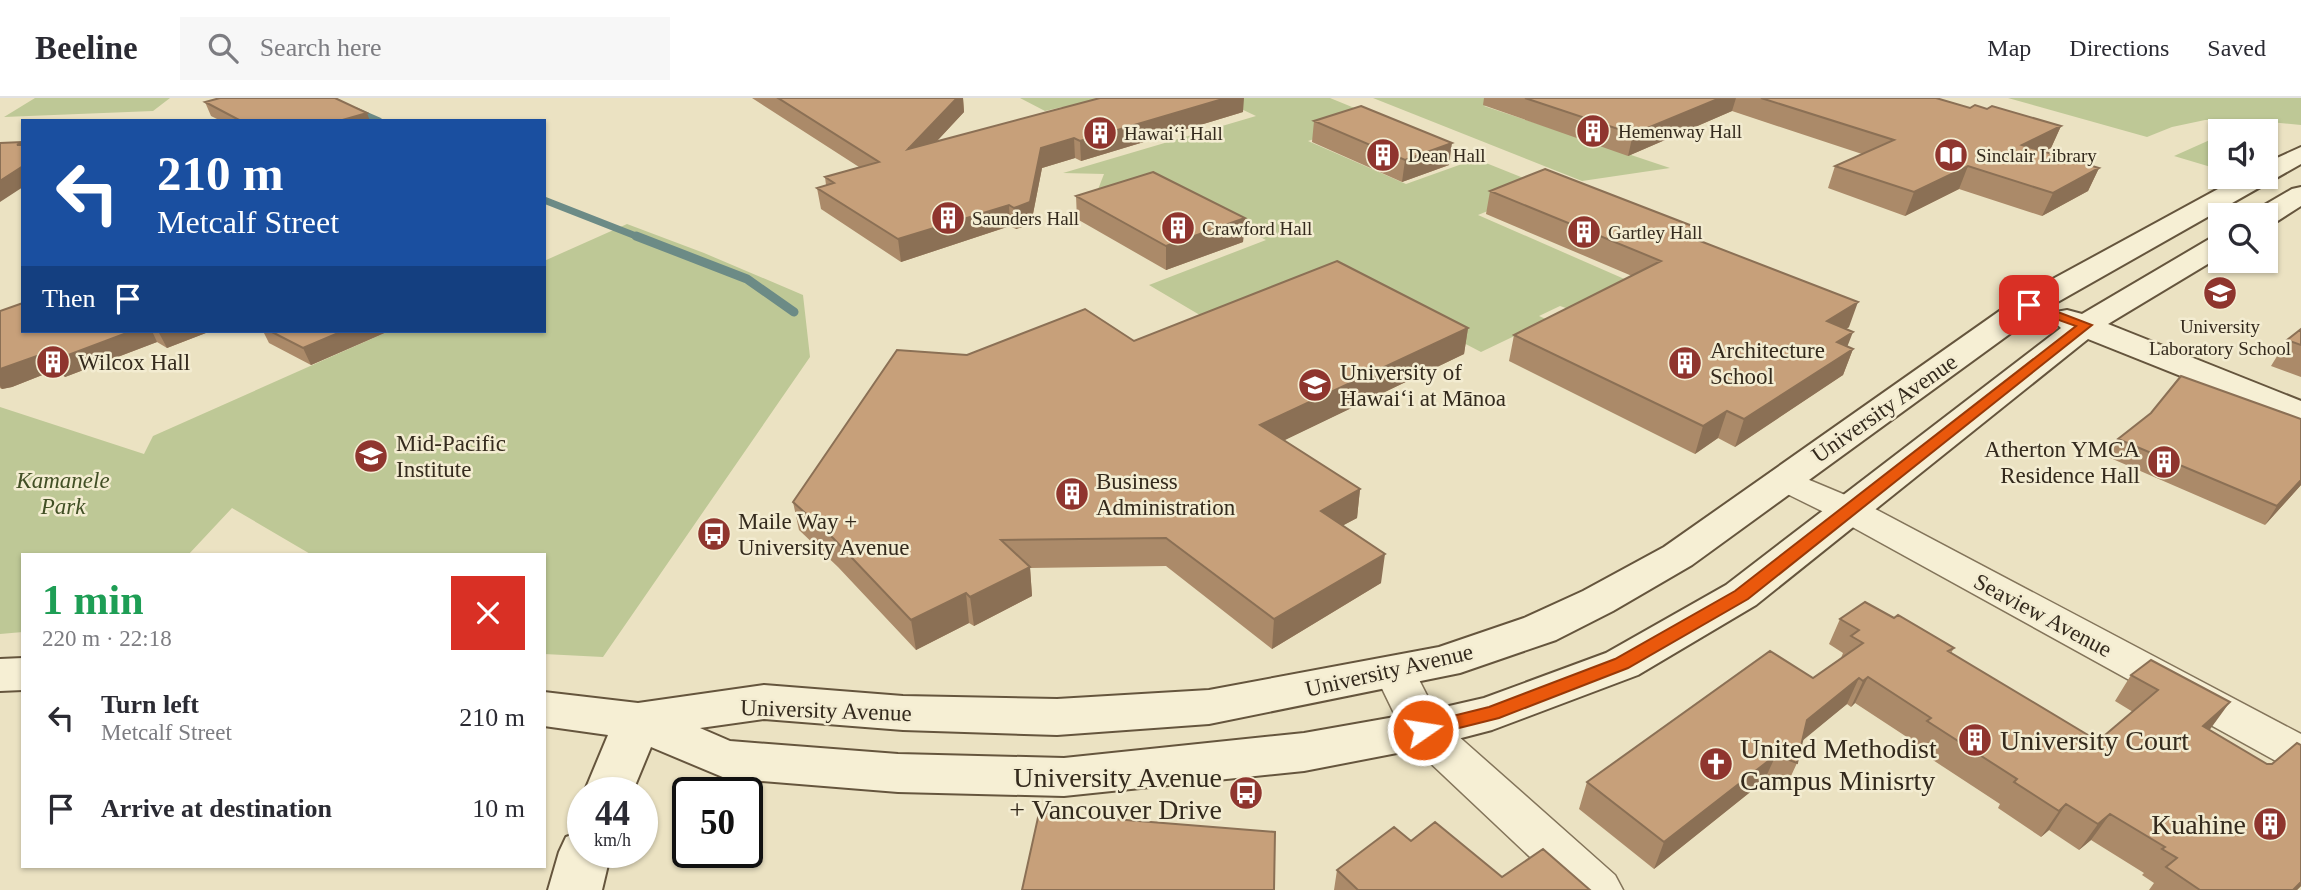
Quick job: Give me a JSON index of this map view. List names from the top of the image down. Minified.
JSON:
{"streets":{"main road":["University Avenue"],"street":["Seaview Avenue"]},"crossings":[["University Avenue","Seaview Avenue"]],"parks":["Kamanele Park"],"places":{"building":["Hemenway Hall","Hawai‘i Hall","Dean Hall","Saunders Hall","Crawford Hall","Gartley Hall","Wilcox Hall","Architecture School","Atherton YMCA Residence Hall","Business Administration","University Court","Kuahine"],"library":["Sinclair Library"],"school or university":["University Laboratory School","University of Hawaiʻi at Mānoa","Mid-Pacific Institute"],"bus stop":["Maile Way + University Avenue","University Avenue + Vancouver Drive"],"church":["United Methodist Campus Minisrty"]},"page":{"header":"Beeline","search":"Search here","nav":["Map","Directions","Saved"],"turn":["210 m","Metcalf Street"],"then":"Then","heading":["1 min","220 m · 22:18"],"list":[{"name":"Turn left","note":"Metcalf Street","value":"210 m"},{"name":"Arrive at destination","value":"10 m"}],"speed":"44 km/h","limit":"50"}}
